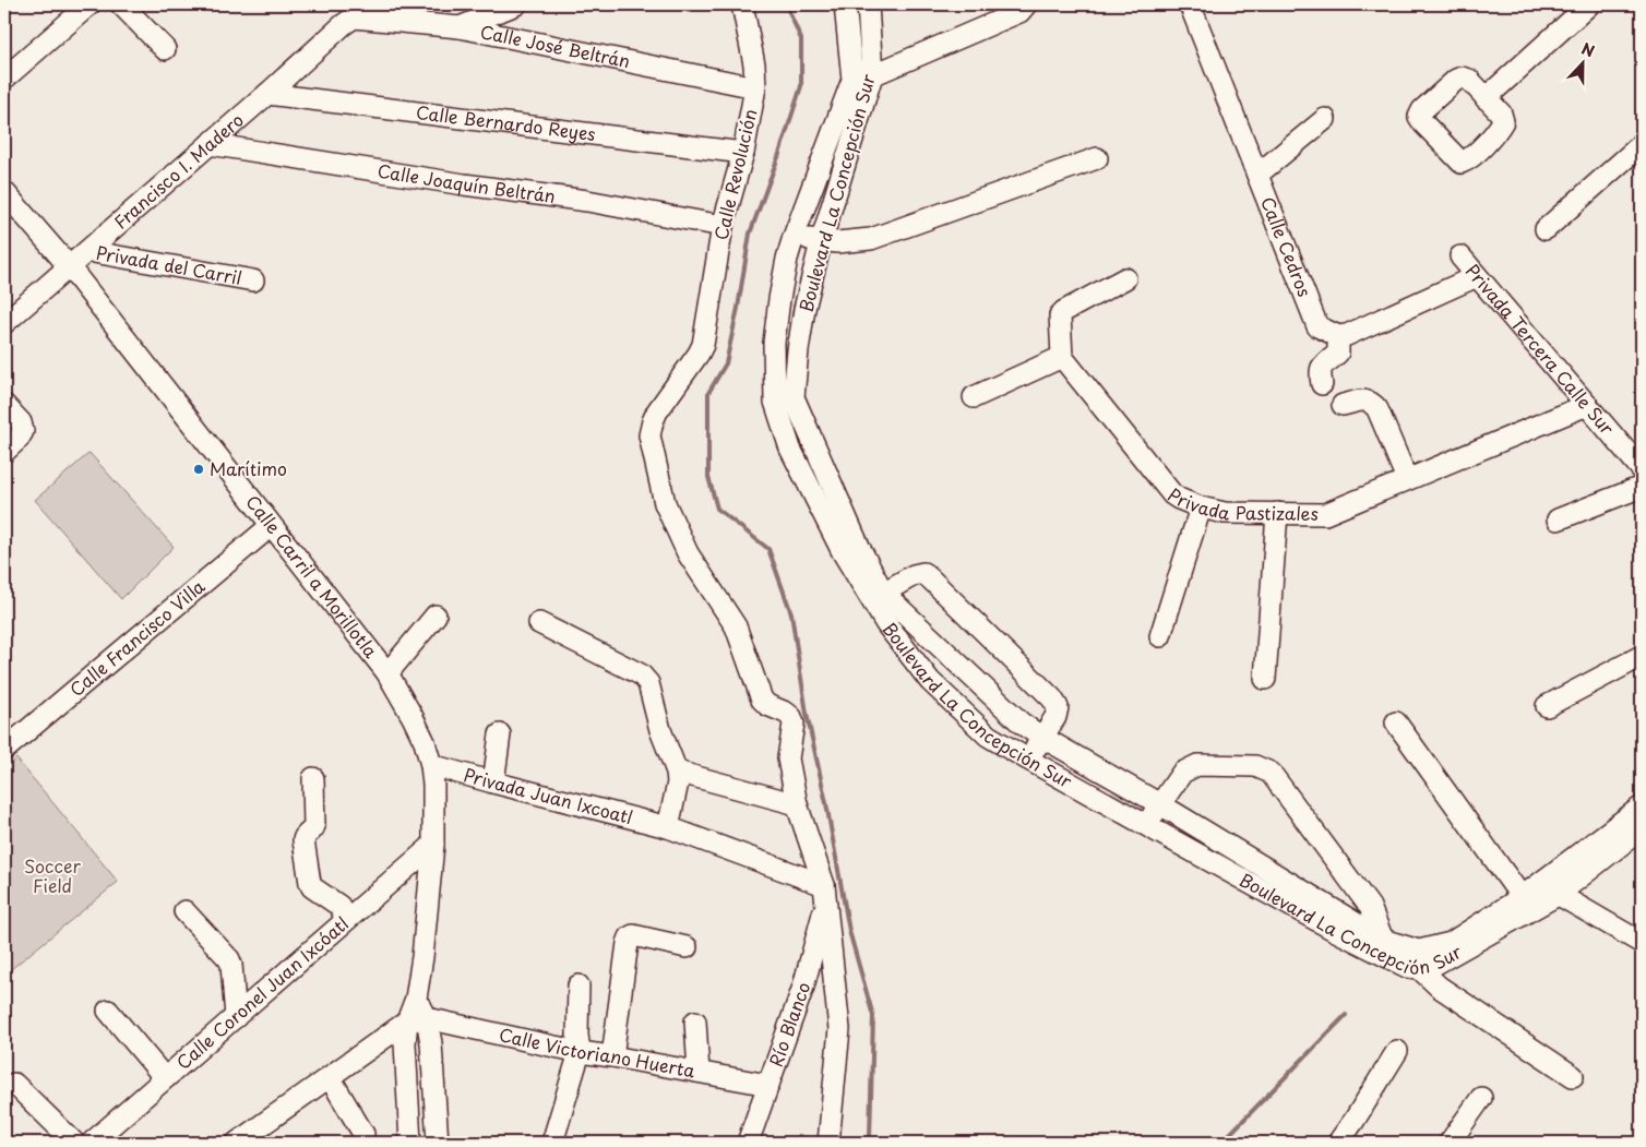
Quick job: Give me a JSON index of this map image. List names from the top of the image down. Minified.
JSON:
{"streets":{"street":["Calle José Beltrán","Calle Bernardo Reyes","Francisco I. Madero","Calle Revolución","Calle Joaquín Beltrán","Boulevard La Concepción Sur","Calle Cedros","Privada del Carril","Privada Tercera Calle Sur","Privada Pastizales","Calle Carril a Morillotla","Calle Francisco Villa","Privada Juan Ixcoatl","Calle Coronel Juan Ixcóatl","Río Blanco","Calle Victoriano Huerta"]},"crossings":[["Calle José Beltrán","Francisco I. Madero"],["Calle José Beltrán","Calle Revolución"],["Calle Bernardo Reyes","Francisco I. Madero"],["Calle Bernardo Reyes","Calle Revolución"],["Francisco I. Madero","Calle Joaquín Beltrán"],["Francisco I. Madero","Privada del Carril"],["Francisco I. Madero","Calle Carril a Morillotla"],["Calle Revolución","Calle Joaquín Beltrán"],["Privada Tercera Calle Sur","Privada Pastizales"],["Calle Carril a Morillotla","Calle Francisco Villa"],["Calle Carril a Morillotla","Privada Juan Ixcoatl"],["Calle Carril a Morillotla","Calle Coronel Juan Ixcóatl"],["Calle Carril a Morillotla","Calle Victoriano Huerta"],["Privada Juan Ixcoatl","Río Blanco"],["Río Blanco","Calle Victoriano Huerta"]],"parks":["Soccer Field"],"places":["Marítimo"],"north":"top"}
